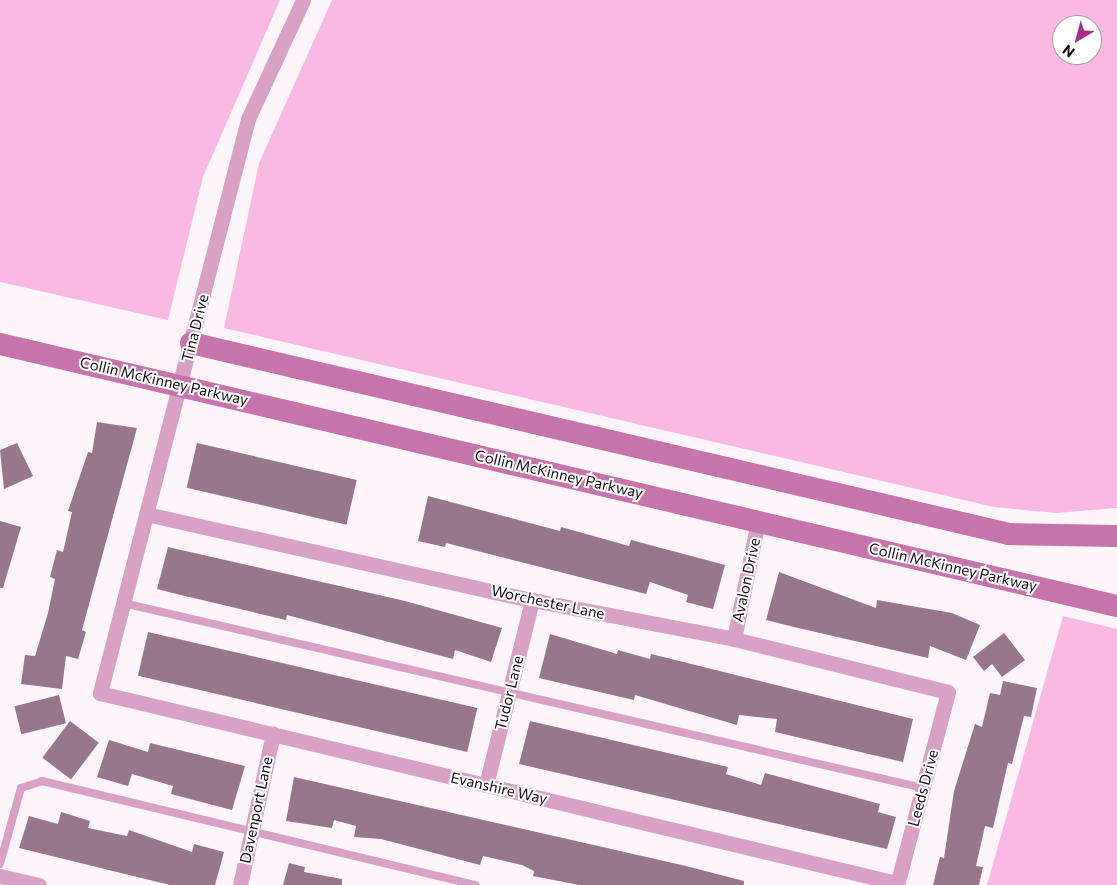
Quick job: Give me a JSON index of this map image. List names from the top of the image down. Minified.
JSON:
{"streets":{"street":["Tina Drive","Collin McKinney Parkway","Avalon Drive","Worchester Lane","Tudor Lane","Evanshire Way","Leeds Drive","Davenport Lane"]},"crossings":[["Tina Drive","Collin McKinney Parkway"],["Tina Drive","Worchester Lane"],["Tina Drive","Evanshire Way"],["Collin McKinney Parkway","Avalon Drive"],["Avalon Drive","Worchester Lane"],["Worchester Lane","Tudor Lane"],["Worchester Lane","Leeds Drive"],["Tudor Lane","Evanshire Way"],["Evanshire Way","Leeds Drive"],["Evanshire Way","Davenport Lane"]],"north":"bottom left"}
